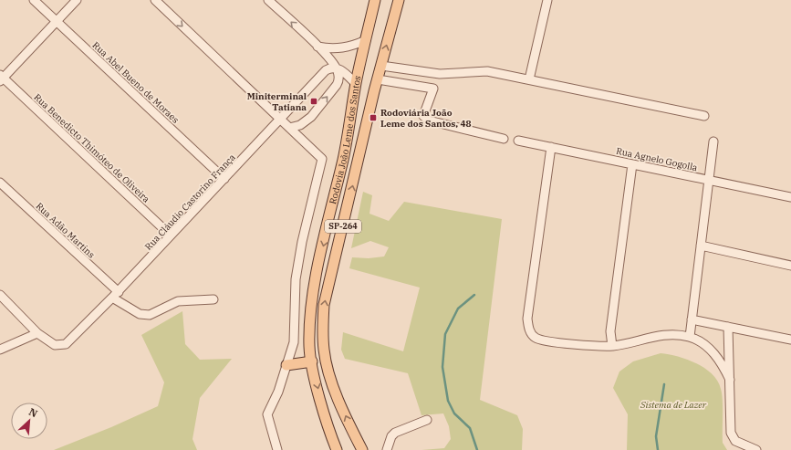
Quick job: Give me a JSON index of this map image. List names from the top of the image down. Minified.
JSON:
{"streets":{"main road":["Rodovia João Leme dos Santos","SP-264"],"street":["Rua Abel Bueno de Moraes","Rua Benedicto Thimóteo de Oliveira","Rua Agnelo Gogolla","Rua Cláudio Castorino França","Rua Adão Martins"]},"crossings":[["Rua Abel Bueno de Moraes","Rua Cláudio Castorino França"],["Rua Benedicto Thimóteo de Oliveira","Rua Cláudio Castorino França"],["Rua Cláudio Castorino França","Rua Adão Martins"]],"parks":["Sistema de Lazer"],"places":{"transit":["Miniterminal Tatiana","Rodoviária João Leme dos Santos, 48"]},"north":"top right"}
